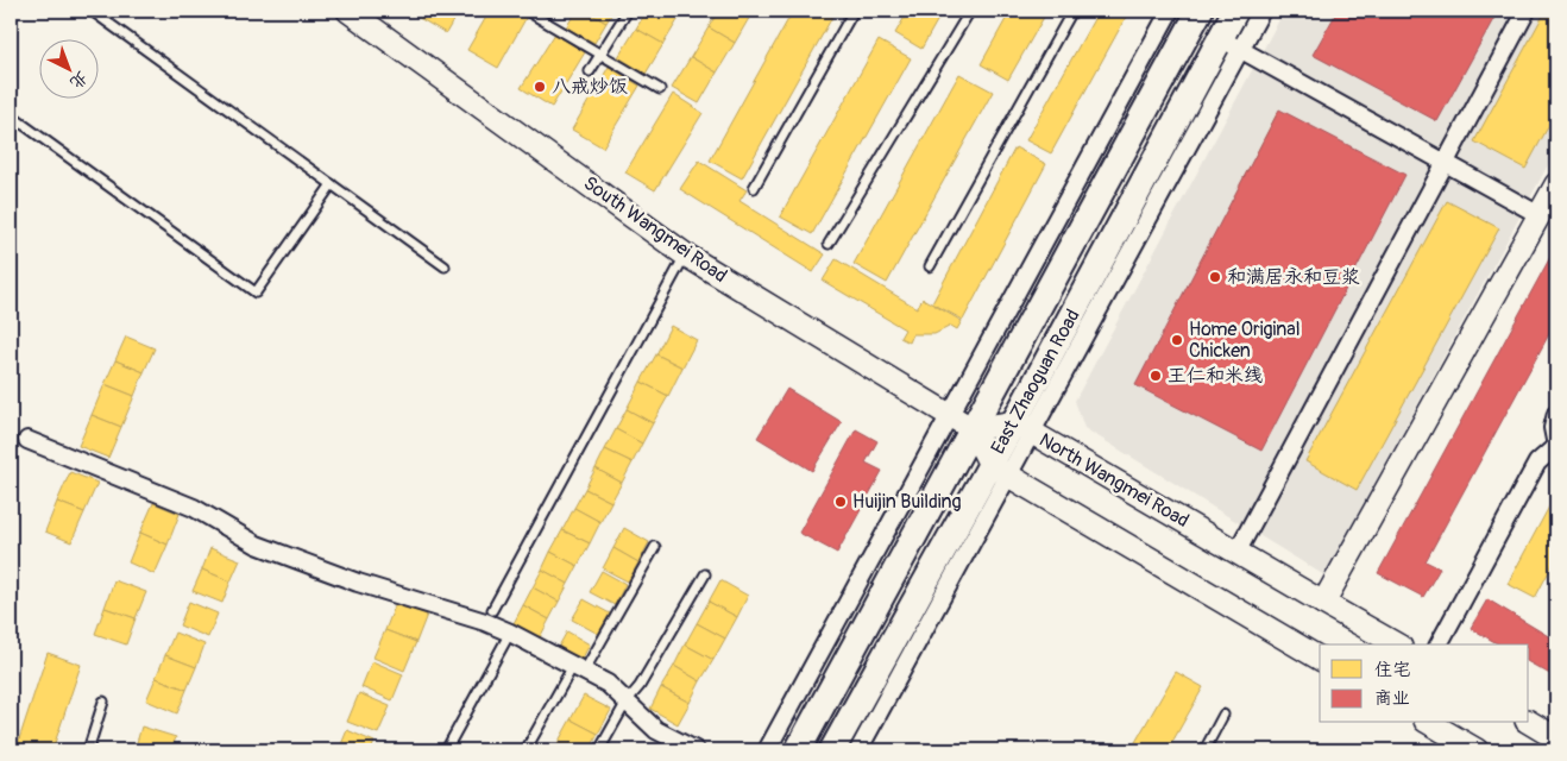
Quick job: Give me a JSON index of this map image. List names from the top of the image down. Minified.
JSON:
{"streets":{"main road":["South Wangmei Road","East Zhaoguan Road","North Wangmei Road"]},"crossings":[["South Wangmei Road","East Zhaoguan Road"],["East Zhaoguan Road","North Wangmei Road"]],"places":["八戒炒饭","和满居永和豆浆","Home Original Chicken","王仁和米线","Huijin Building"],"legend":["住宅","商业"],"north":"bottom right"}
